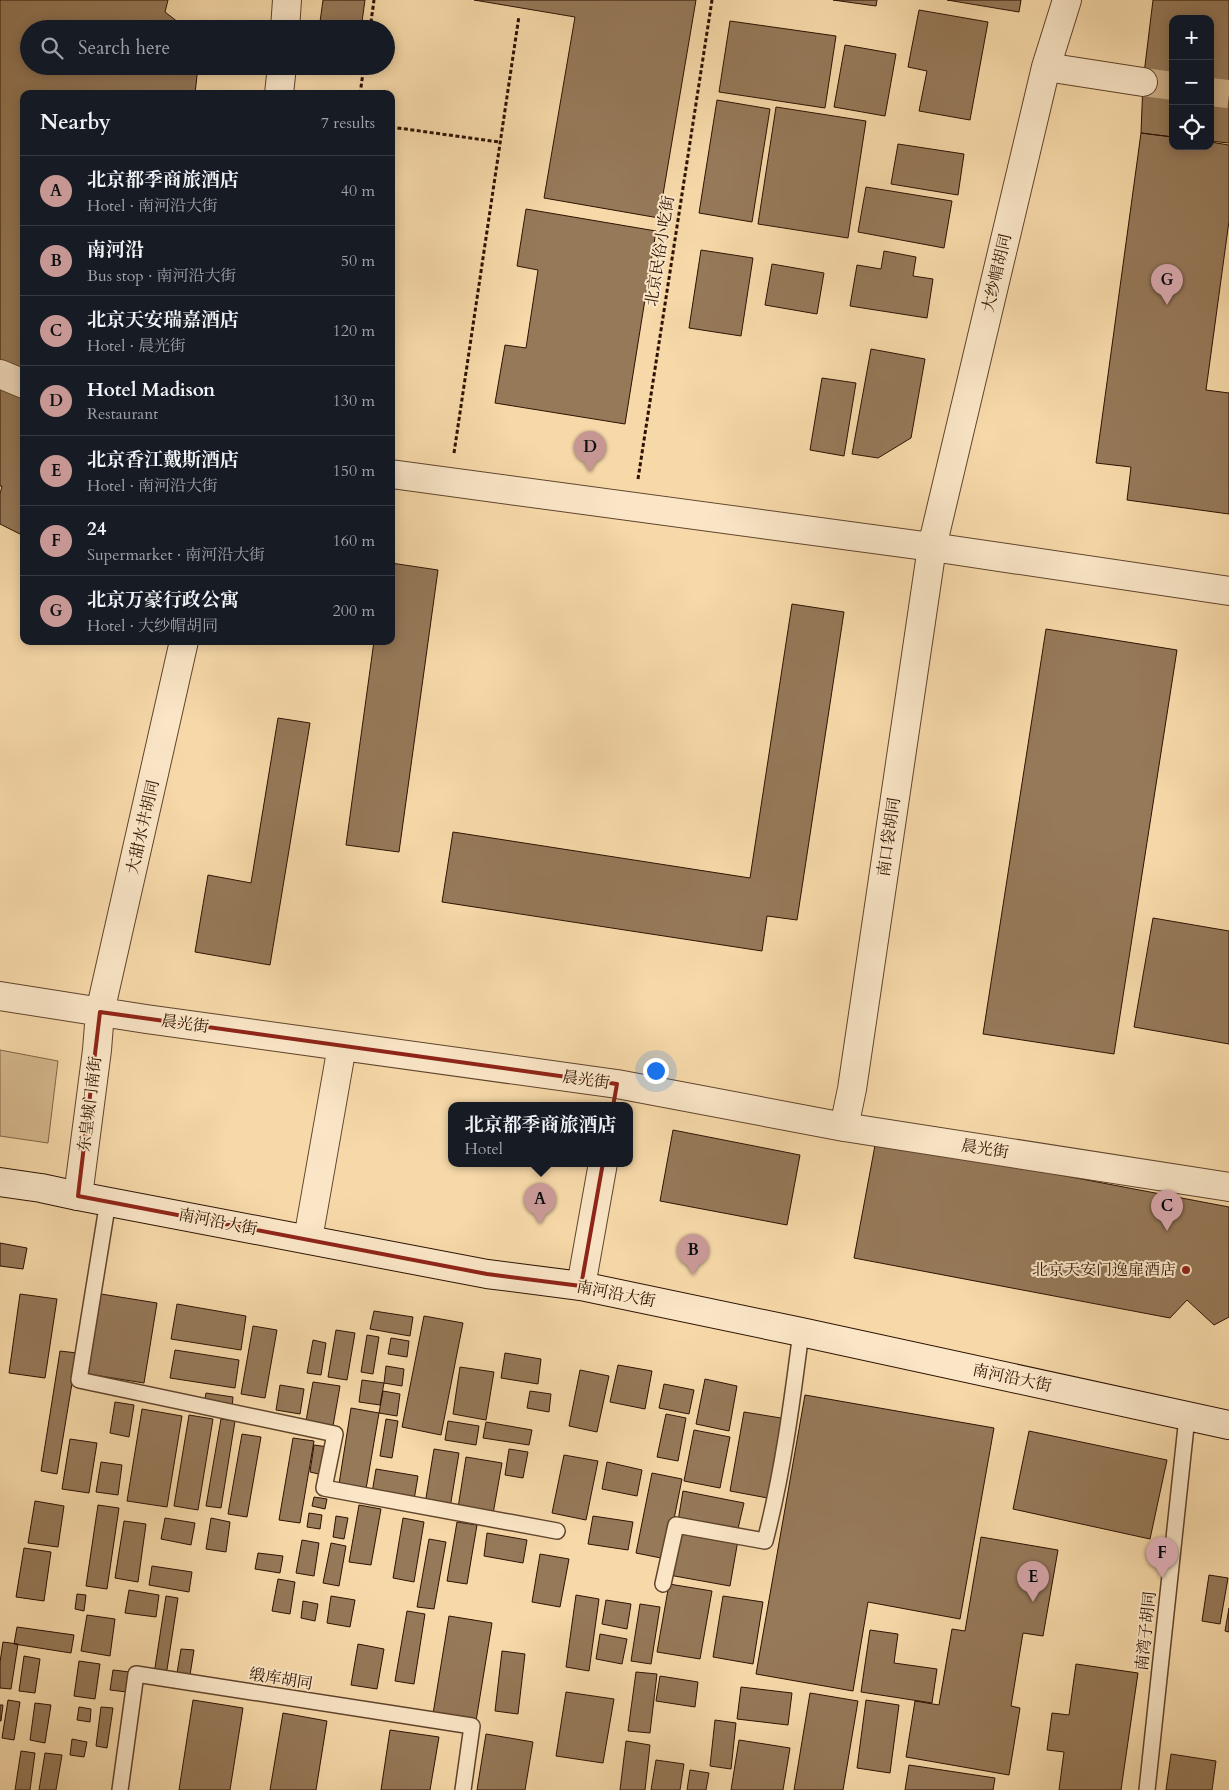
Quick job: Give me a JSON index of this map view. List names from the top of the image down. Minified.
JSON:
{"streets":{"street":["大纱帽胡同","大甜水井胡同","南口袋胡同","晨光街","东皇城门南街","南河沿大街"],"lane":["南湾子胡同","缎库胡同"],"path":["北京民俗小吃街"]},"crossings":[["大纱帽胡同","南口袋胡同"],["大甜水井胡同","晨光街"],["大甜水井胡同","东皇城门南街"],["南口袋胡同","晨光街"],["晨光街","东皇城门南街"],["东皇城门南街","南河沿大街"],["南河沿大街","南湾子胡同"]],"places":["北京天安门逸扉酒店"],"page":{"map_buttons":["+","−"],"search":"Search here","heading":["Nearby","7 results"],"list":[{"mark":"A","name":"北京都季商旅酒店","note":"Hotel · 南河沿大街","value":"40 m"},{"mark":"B","name":"南河沿","note":"Bus stop · 南河沿大街","value":"50 m"},{"mark":"C","name":"北京天安瑞嘉酒店","note":"Hotel · 晨光街","value":"120 m"},{"mark":"D","name":"Hotel Madison","note":"Restaurant","value":"130 m"},{"mark":"E","name":"北京香江戴斯酒店","note":"Hotel · 南河沿大街","value":"150 m"},{"mark":"F","name":"24","note":"Supermarket · 南河沿大街","value":"160 m"},{"mark":"G","name":"北京万豪行政公寓","note":"Hotel · 大纱帽胡同","value":"200 m"}],"pins":["G","D","A","C","B","F","E"],"popup":["北京都季商旅酒店","Hotel"]}}
